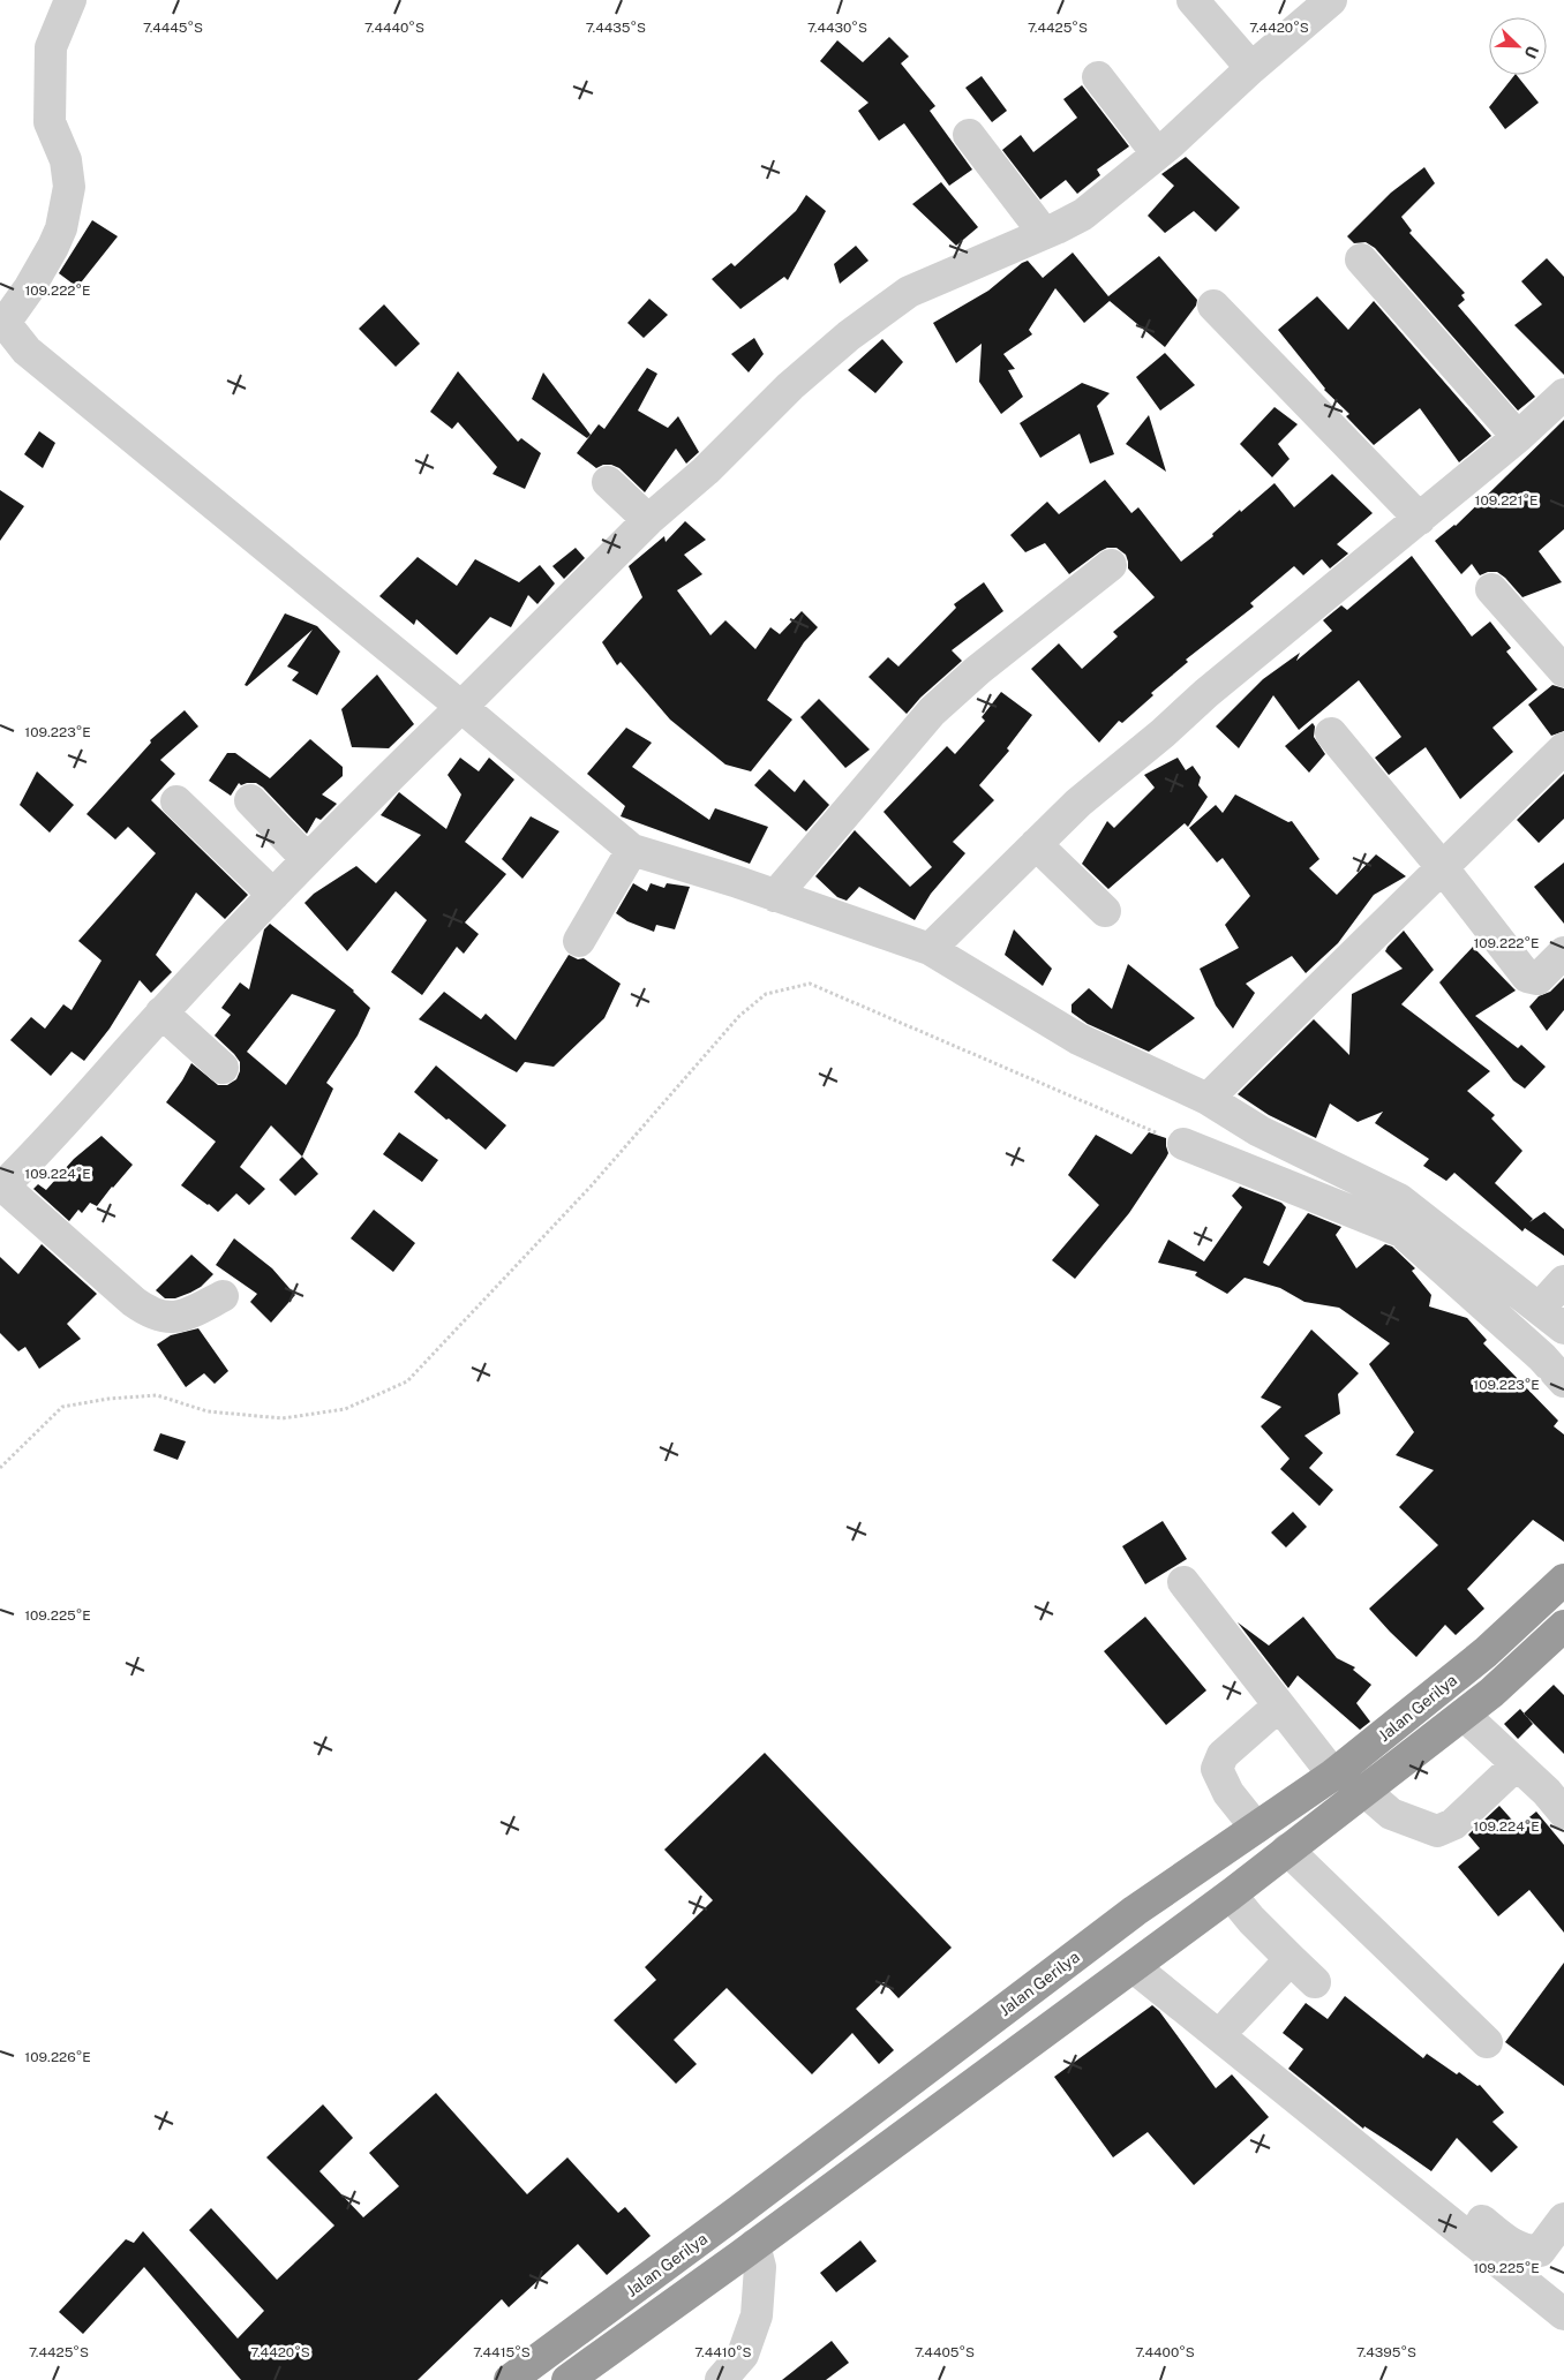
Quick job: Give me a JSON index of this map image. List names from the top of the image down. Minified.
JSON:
{"streets":{"highway":["Jalan Gerilya"]},"north":"bottom right","coordinates":["7.4445°S","7.4440°S","7.4435°S","7.4430°S","7.4425°S","7.4420°S","109.222°E","109.221°E","109.223°E","109.224°E","109.225°E","109.226°E","7.4415°S","7.4410°S","7.4405°S","7.4400°S","7.4395°S"]}
